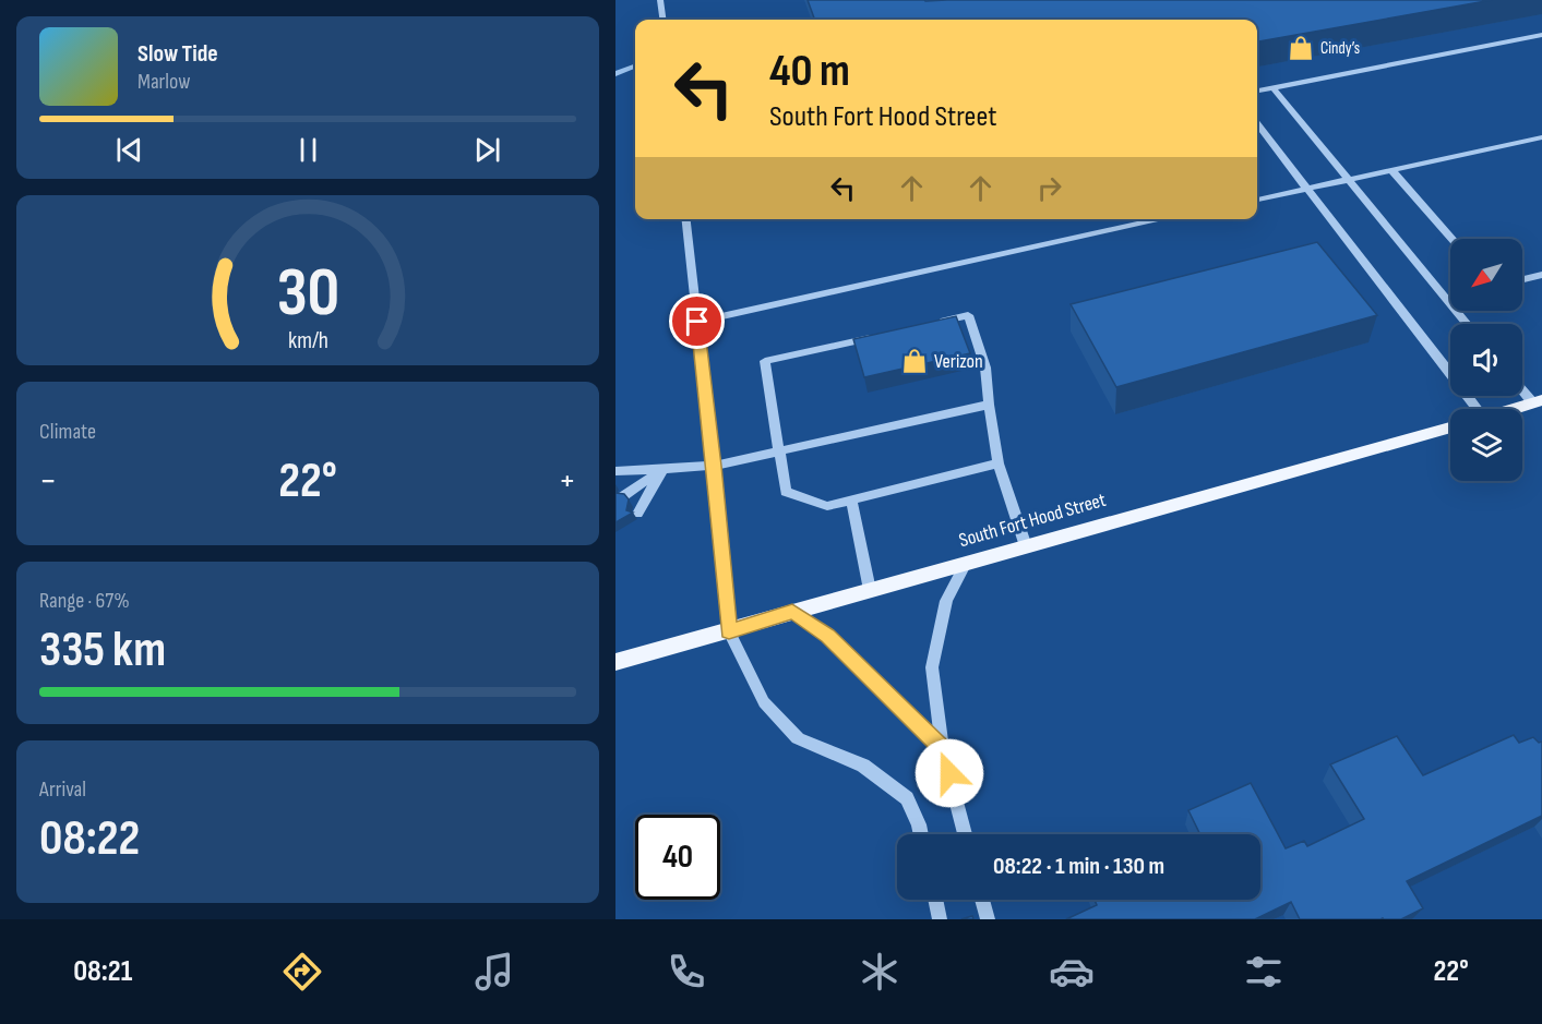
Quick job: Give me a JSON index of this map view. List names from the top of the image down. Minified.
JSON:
{"streets":{"main road":["South Fort Hood Street"]},"places":{"shop":["Cindy’s","Verizon"]},"north":"bottom left","page":{"turn":["40 m","South Fort Hood Street"],"song":["Slow Tide","Marlow"],"tile":["Climate",["Range · 67%","335 km"],["Arrival","08:22"]],"heat":["−","22°","+"],"limit":"40","trip":"08:22 · 1 min · 130 m","tabs":["08:21","22°"],"gauge":["30","km/h"]}}
